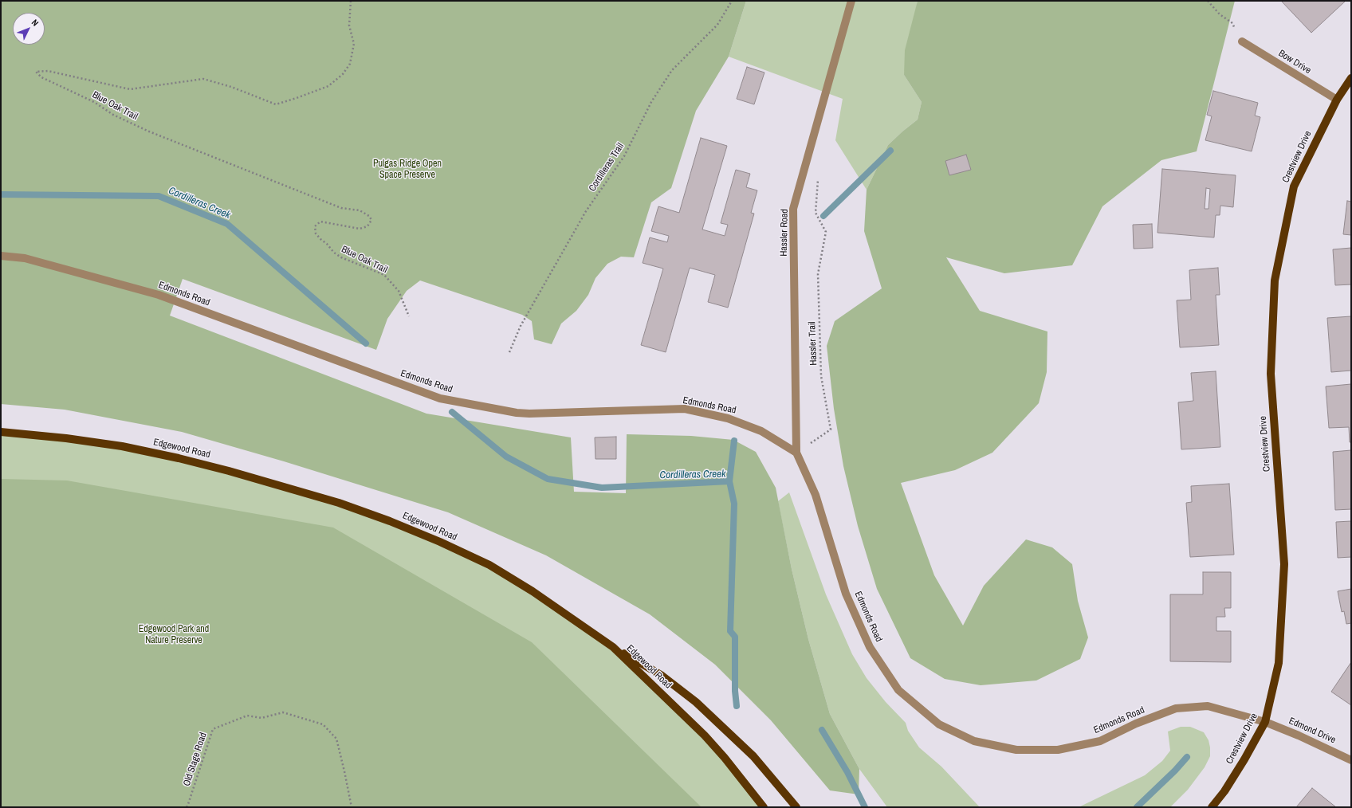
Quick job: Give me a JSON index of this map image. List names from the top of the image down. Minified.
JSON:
{"streets":{"main road":["Crestview Drive","Edgewood Road"],"street":["Bow Drive","Hassler Road","Edmonds Road","Edmond Drive"],"path":["Blue Oak Trail","Cordilleras Trail","Hassler Trail","Old Stage Road"]},"crossings":[["Bow Drive","Crestview Drive"],["Crestview Drive","Edmonds Road"],["Crestview Drive","Edmond Drive"],["Hassler Road","Edmonds Road"],["Hassler Road","Hassler Trail"],["Edmonds Road","Hassler Trail"],["Edmonds Road","Edmond Drive"]],"water":["Cordilleras Creek"],"parks":["Pulgas Ridge Open Space Preserve","Edgewood Park and Nature Preserve"],"north":"top right"}
